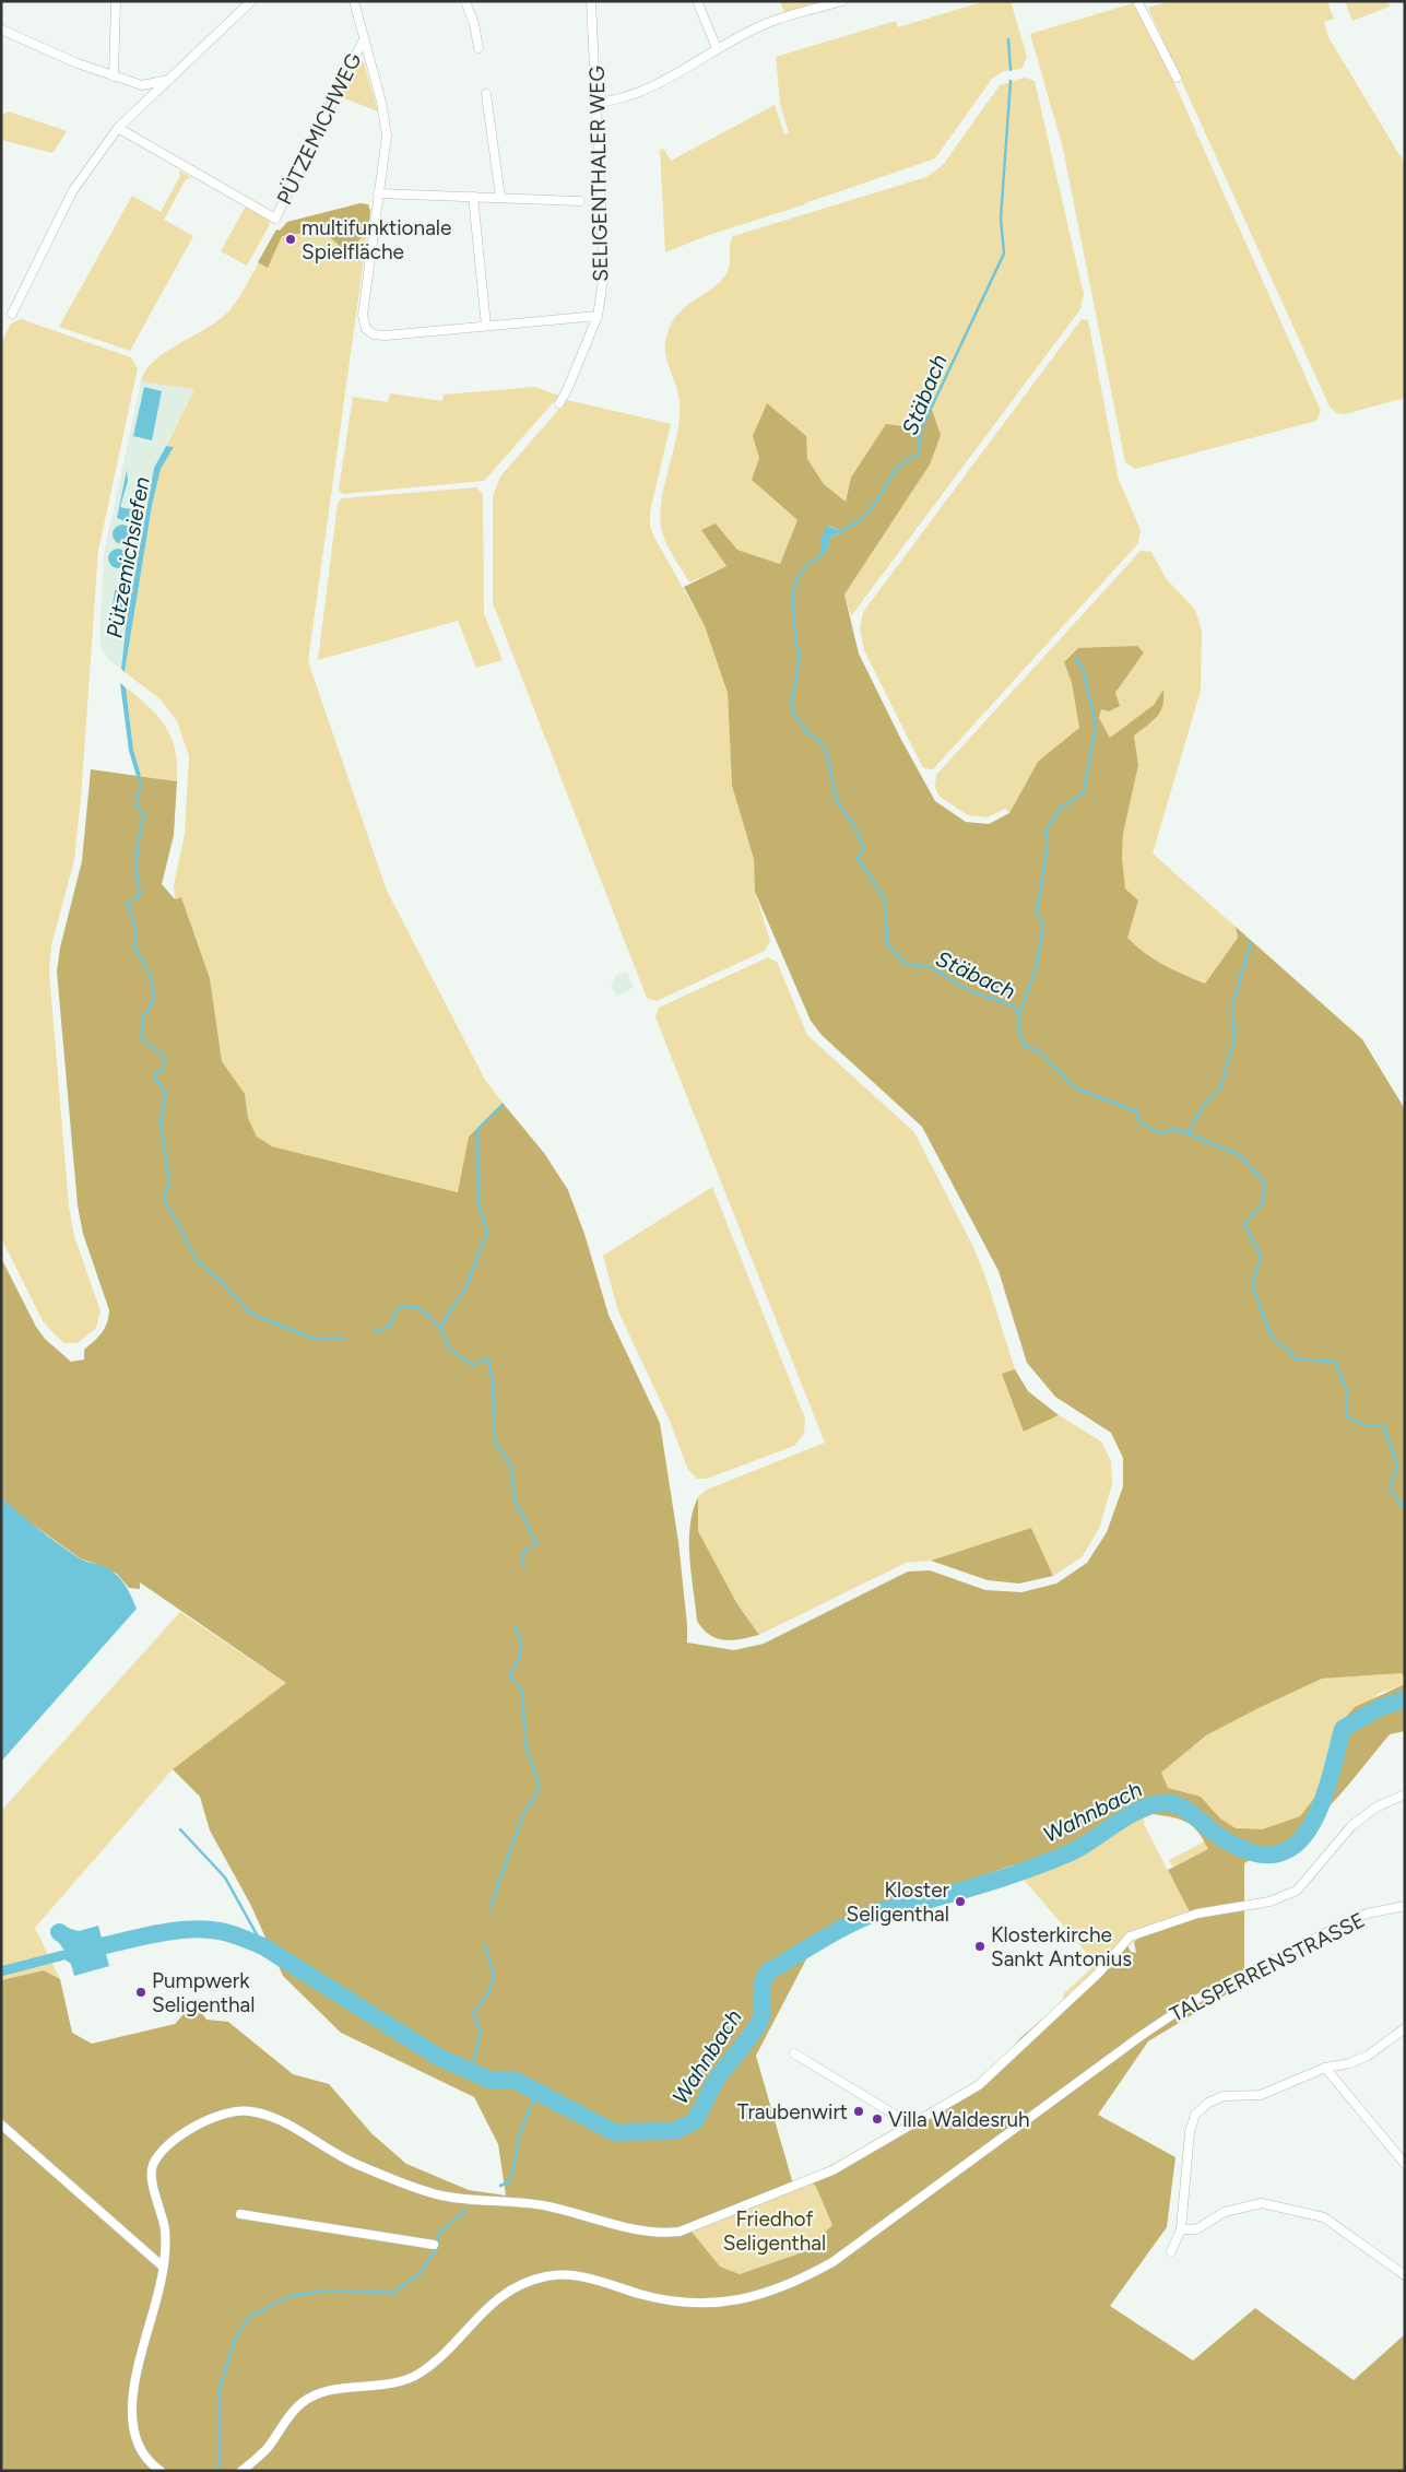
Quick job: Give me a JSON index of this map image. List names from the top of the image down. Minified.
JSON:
{"streets":{"street":["PÜTZEMICHWEG","SELIGENTHALER WEG","TALSPERRENSTRASSE"]},"water":["Stäbach","Pützemichsiefen","Wahnbach"],"parks":["Friedhof Seligenthal"],"places":["multifunktionale Spielfläche","Kloster Seligenthal","Klosterkirche Sankt Antonius","Pumpwerk Seligenthal","Traubenwirt","Villa Waldesruh"]}
